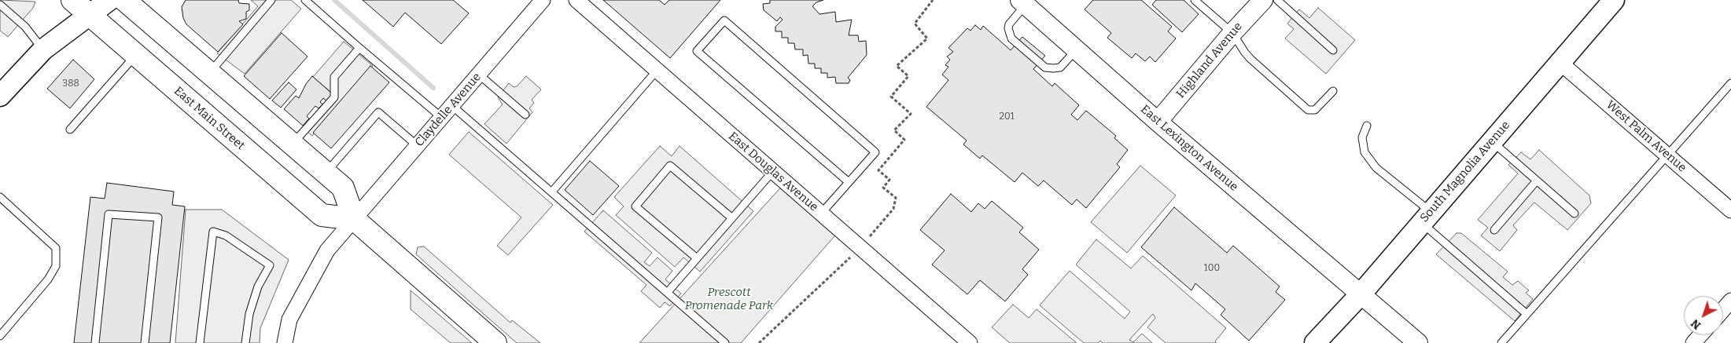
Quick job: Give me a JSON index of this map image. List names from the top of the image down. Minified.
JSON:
{"streets":{"main road":["East Main Street","South Magnolia Avenue"],"street":["Highland Avenue","Claydelle Avenue","West Palm Avenue","East Lexington Avenue","East Douglas Avenue"]},"crossings":[["Highland Avenue","East Lexington Avenue"],["Claydelle Avenue","East Main Street"],["West Palm Avenue","South Magnolia Avenue"],["East Lexington Avenue","South Magnolia Avenue"]],"parks":["Prescott Promenade Park"],"house_numbers":["388","201","100"],"north":"bottom left"}
